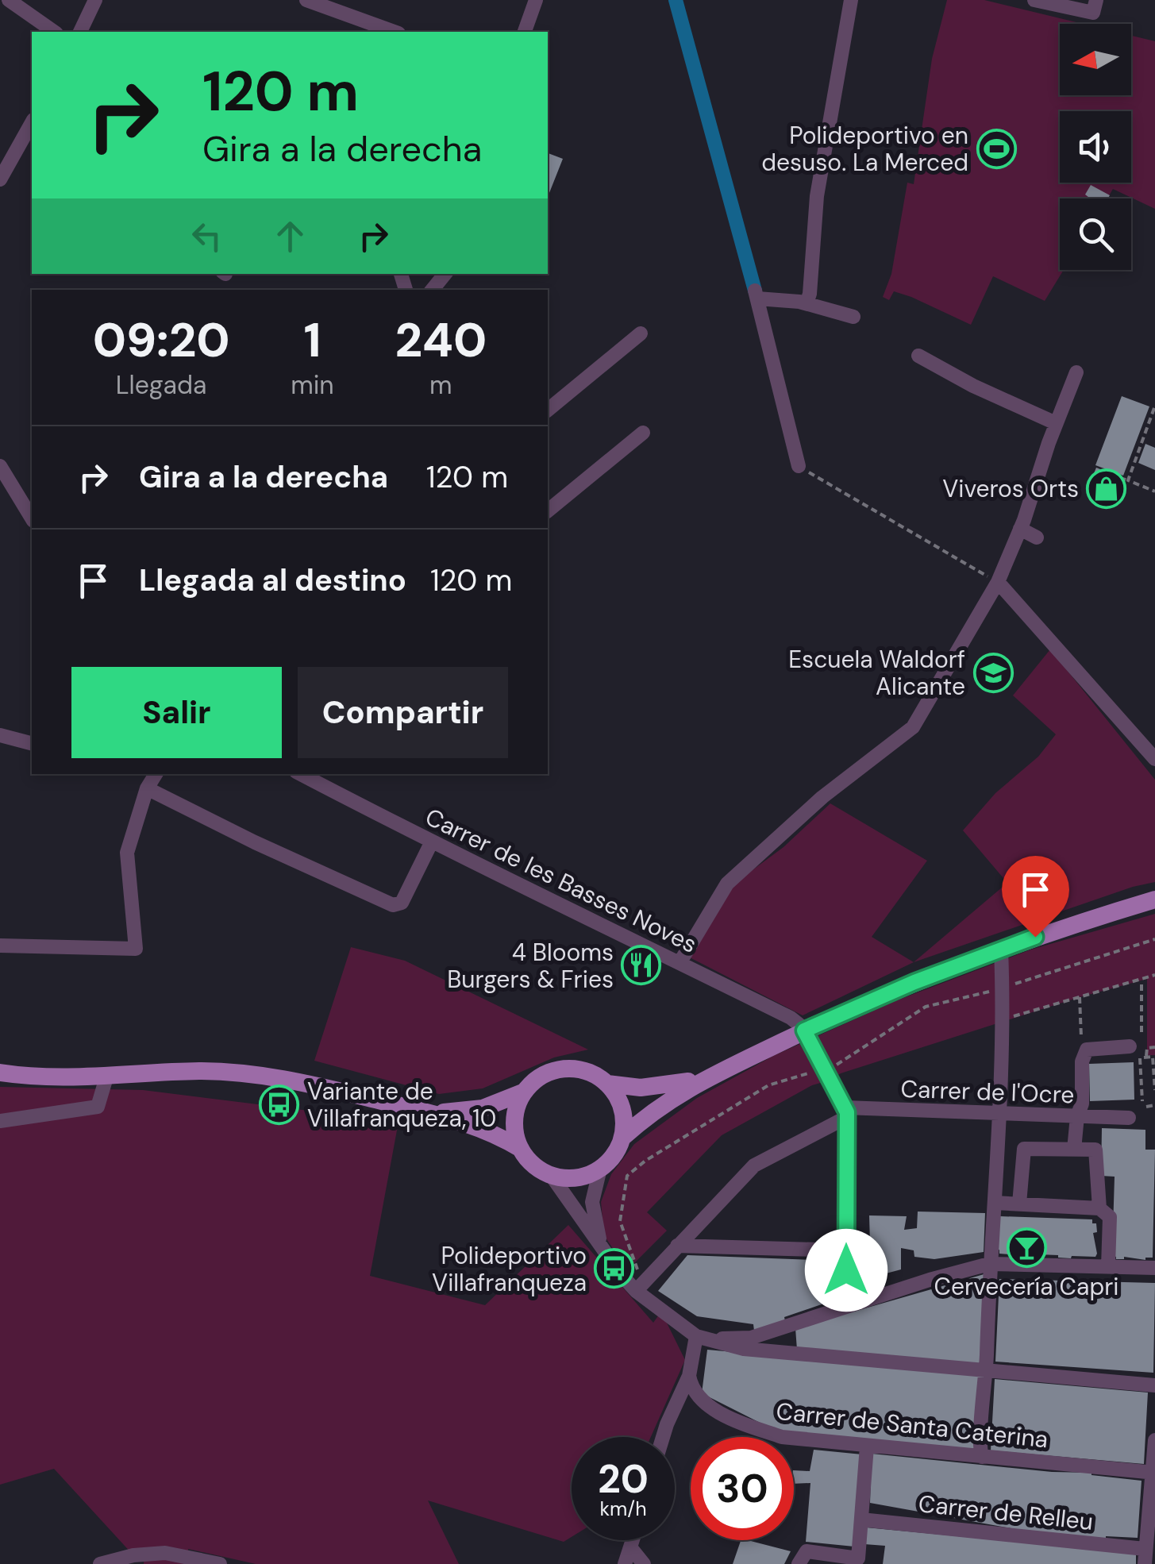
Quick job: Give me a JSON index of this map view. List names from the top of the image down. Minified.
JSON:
{"streets":{"street":["Carrer de les Basses Noves","Carrer de l'Ocre","Carrer de Santa Caterina","Carrer de Relleu"]},"places":{"sports":["Polideportivo en desuso. La Merced"],"shop":["Viveros Orts"],"school or university":["Escuela Waldorf Alicante"],"restaurant":["4 Blooms Burgers & Fries"],"bus stop":["Variante de Villafranqueza, 10","Polideportivo Villafranqueza"],"bar":["Cervecería Capri"]},"north":"left","page":{"turn":["120 m","Gira a la derecha"],"eta":["09:20","Llegada","1","min","240","m"],"list":[{"name":"Gira a la derecha","value":"120 m"},{"name":"Llegada al destino","value":"120 m"}],"buttons":["Salir","Compartir"],"speed":"20 km/h","limit":"30"}}
